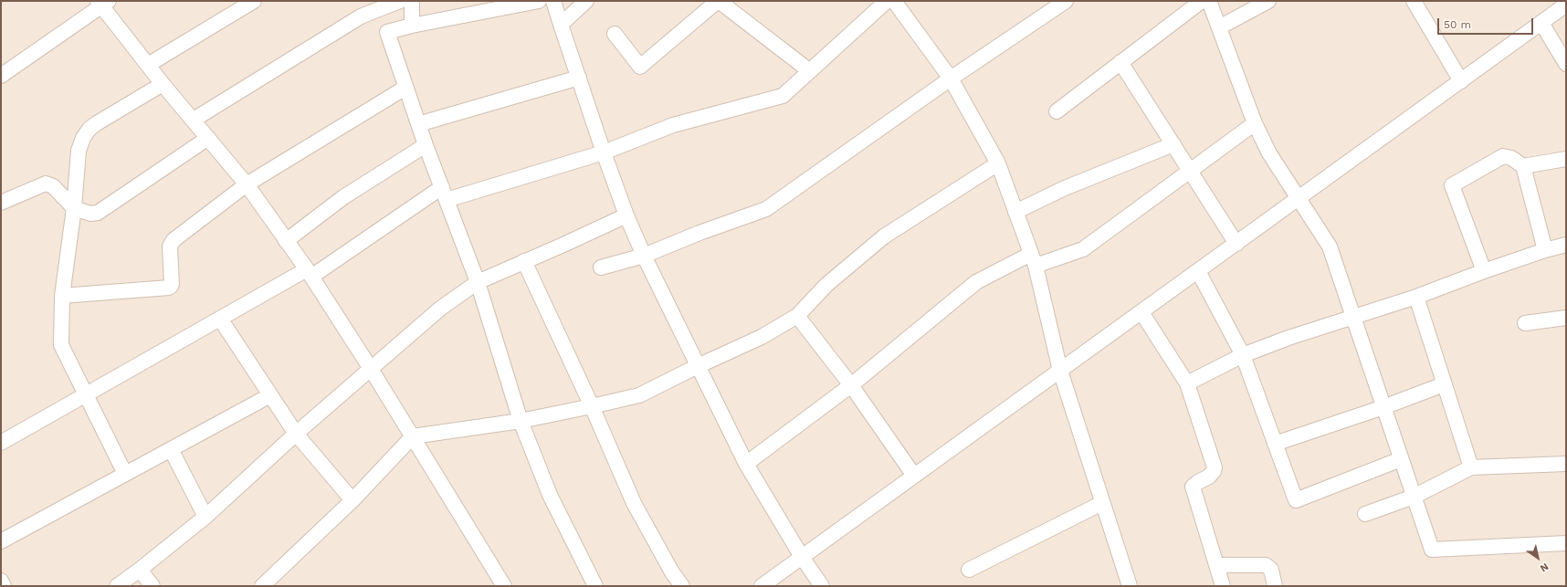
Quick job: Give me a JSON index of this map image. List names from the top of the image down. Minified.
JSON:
{"scale_bar":"50 m","north":"bottom right"}
